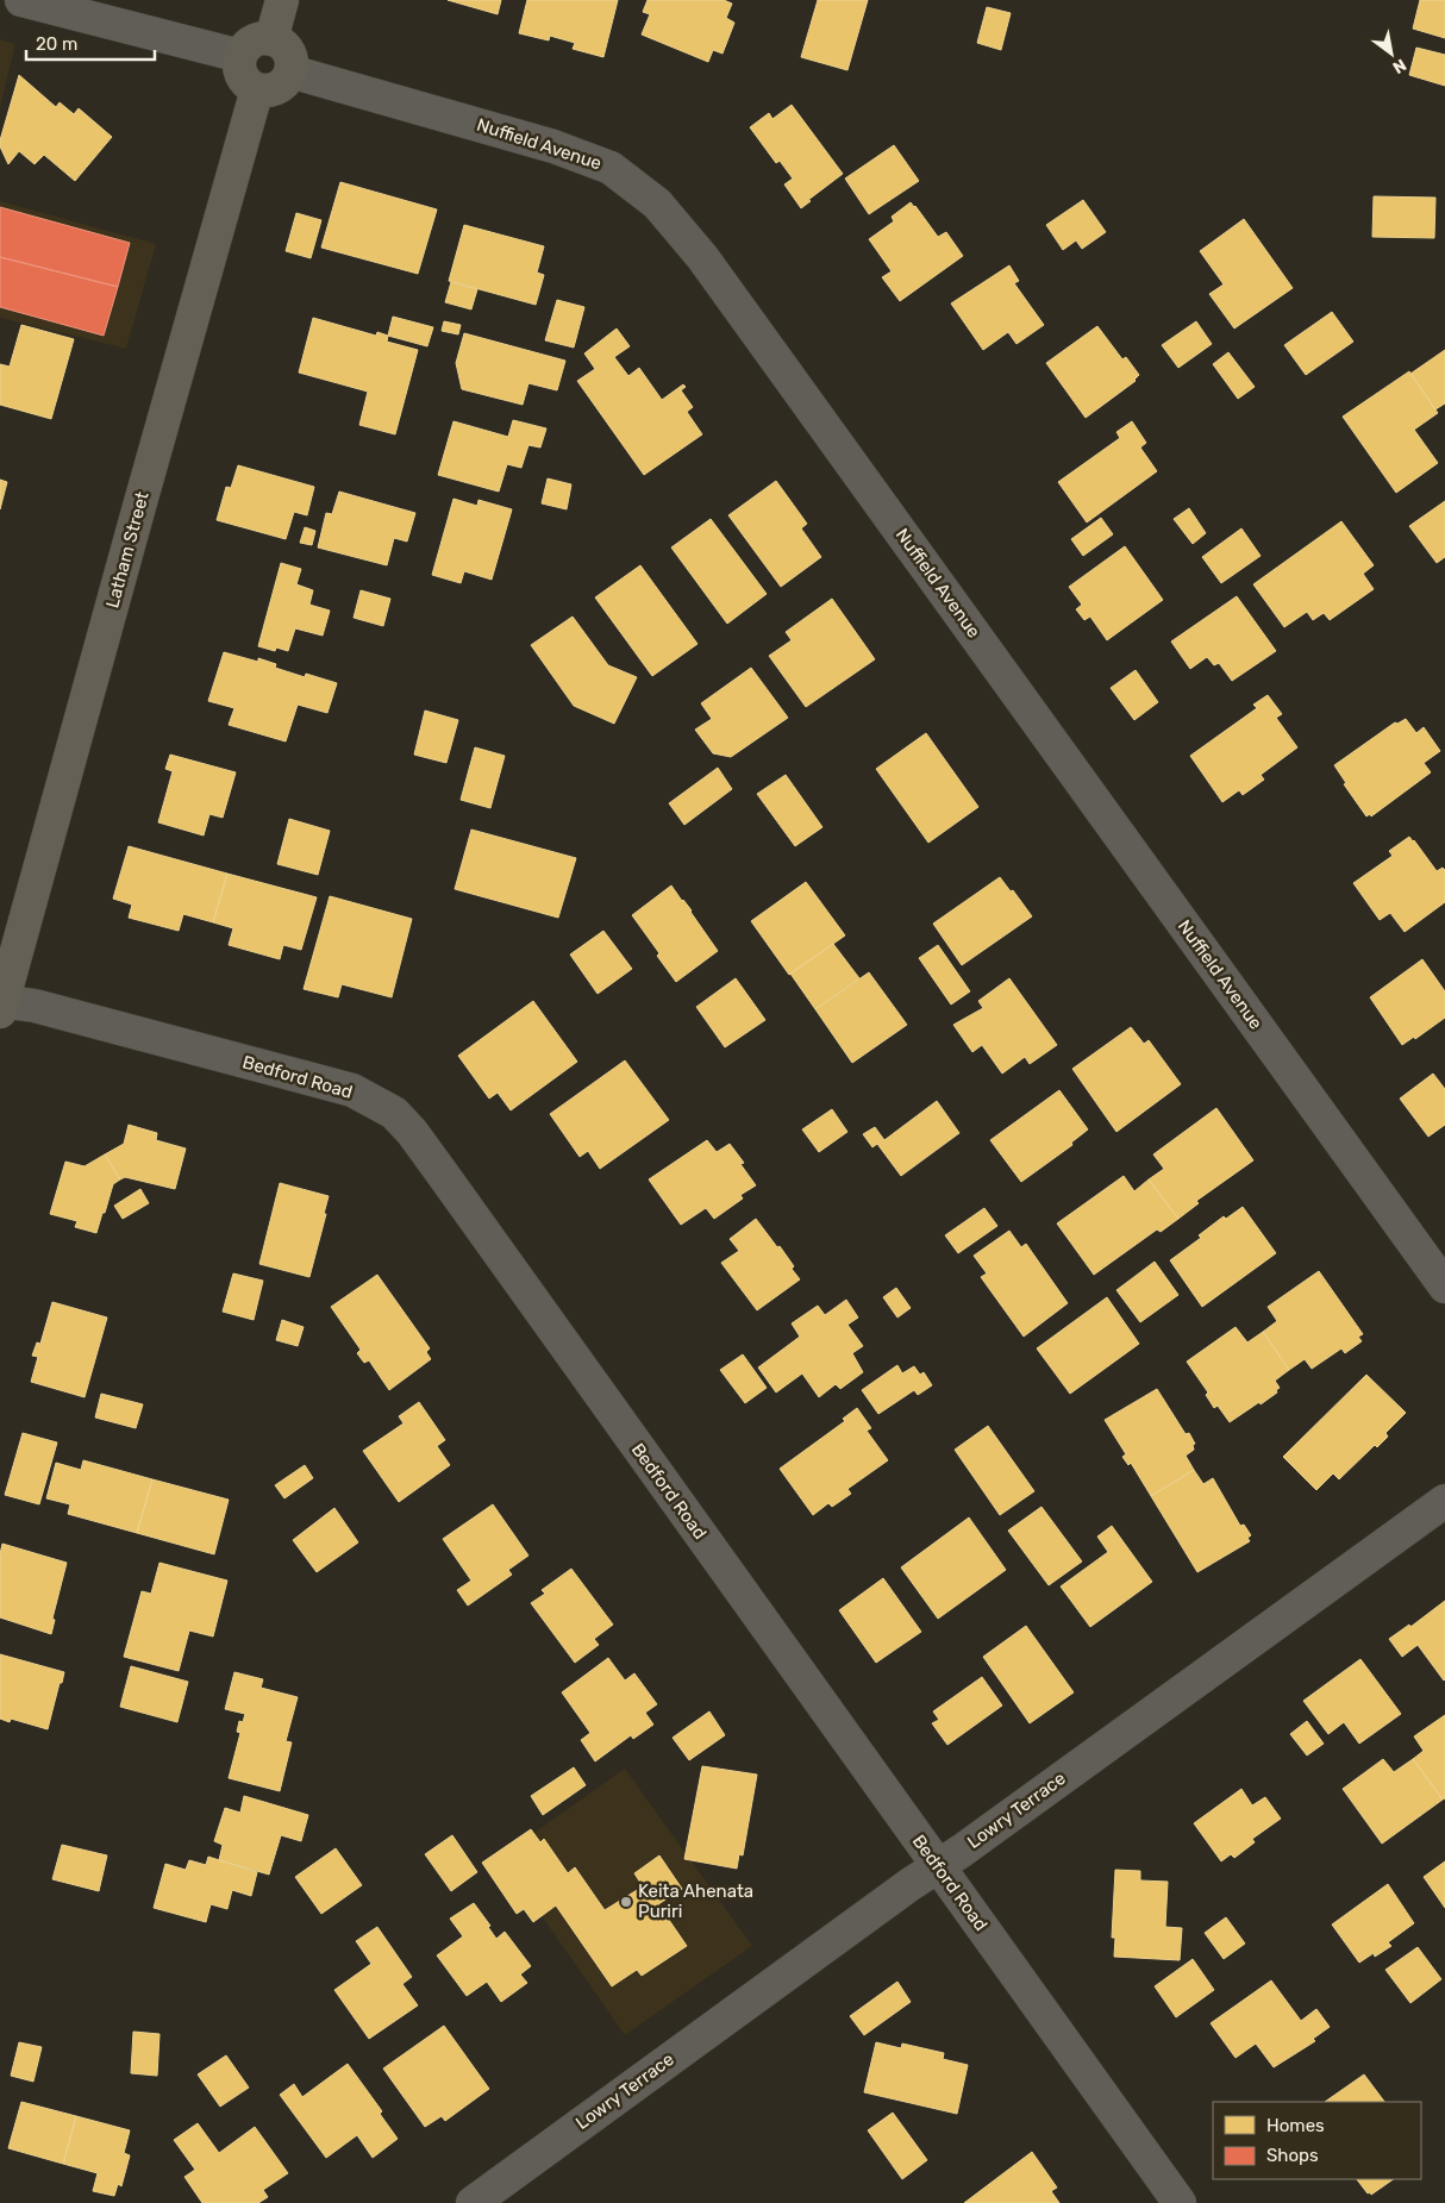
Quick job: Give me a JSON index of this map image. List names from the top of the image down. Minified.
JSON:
{"streets":{"main road":["Latham Street"],"street":["Nuffield Avenue","Bedford Road","Lowry Terrace"]},"crossings":[["Nuffield Avenue","Latham Street"],["Latham Street","Bedford Road"],["Bedford Road","Lowry Terrace"]],"places":["Keita Ahenata Puriri"],"legend":["Homes","Shops"],"scale_bar":"20 m","north":"bottom right"}
